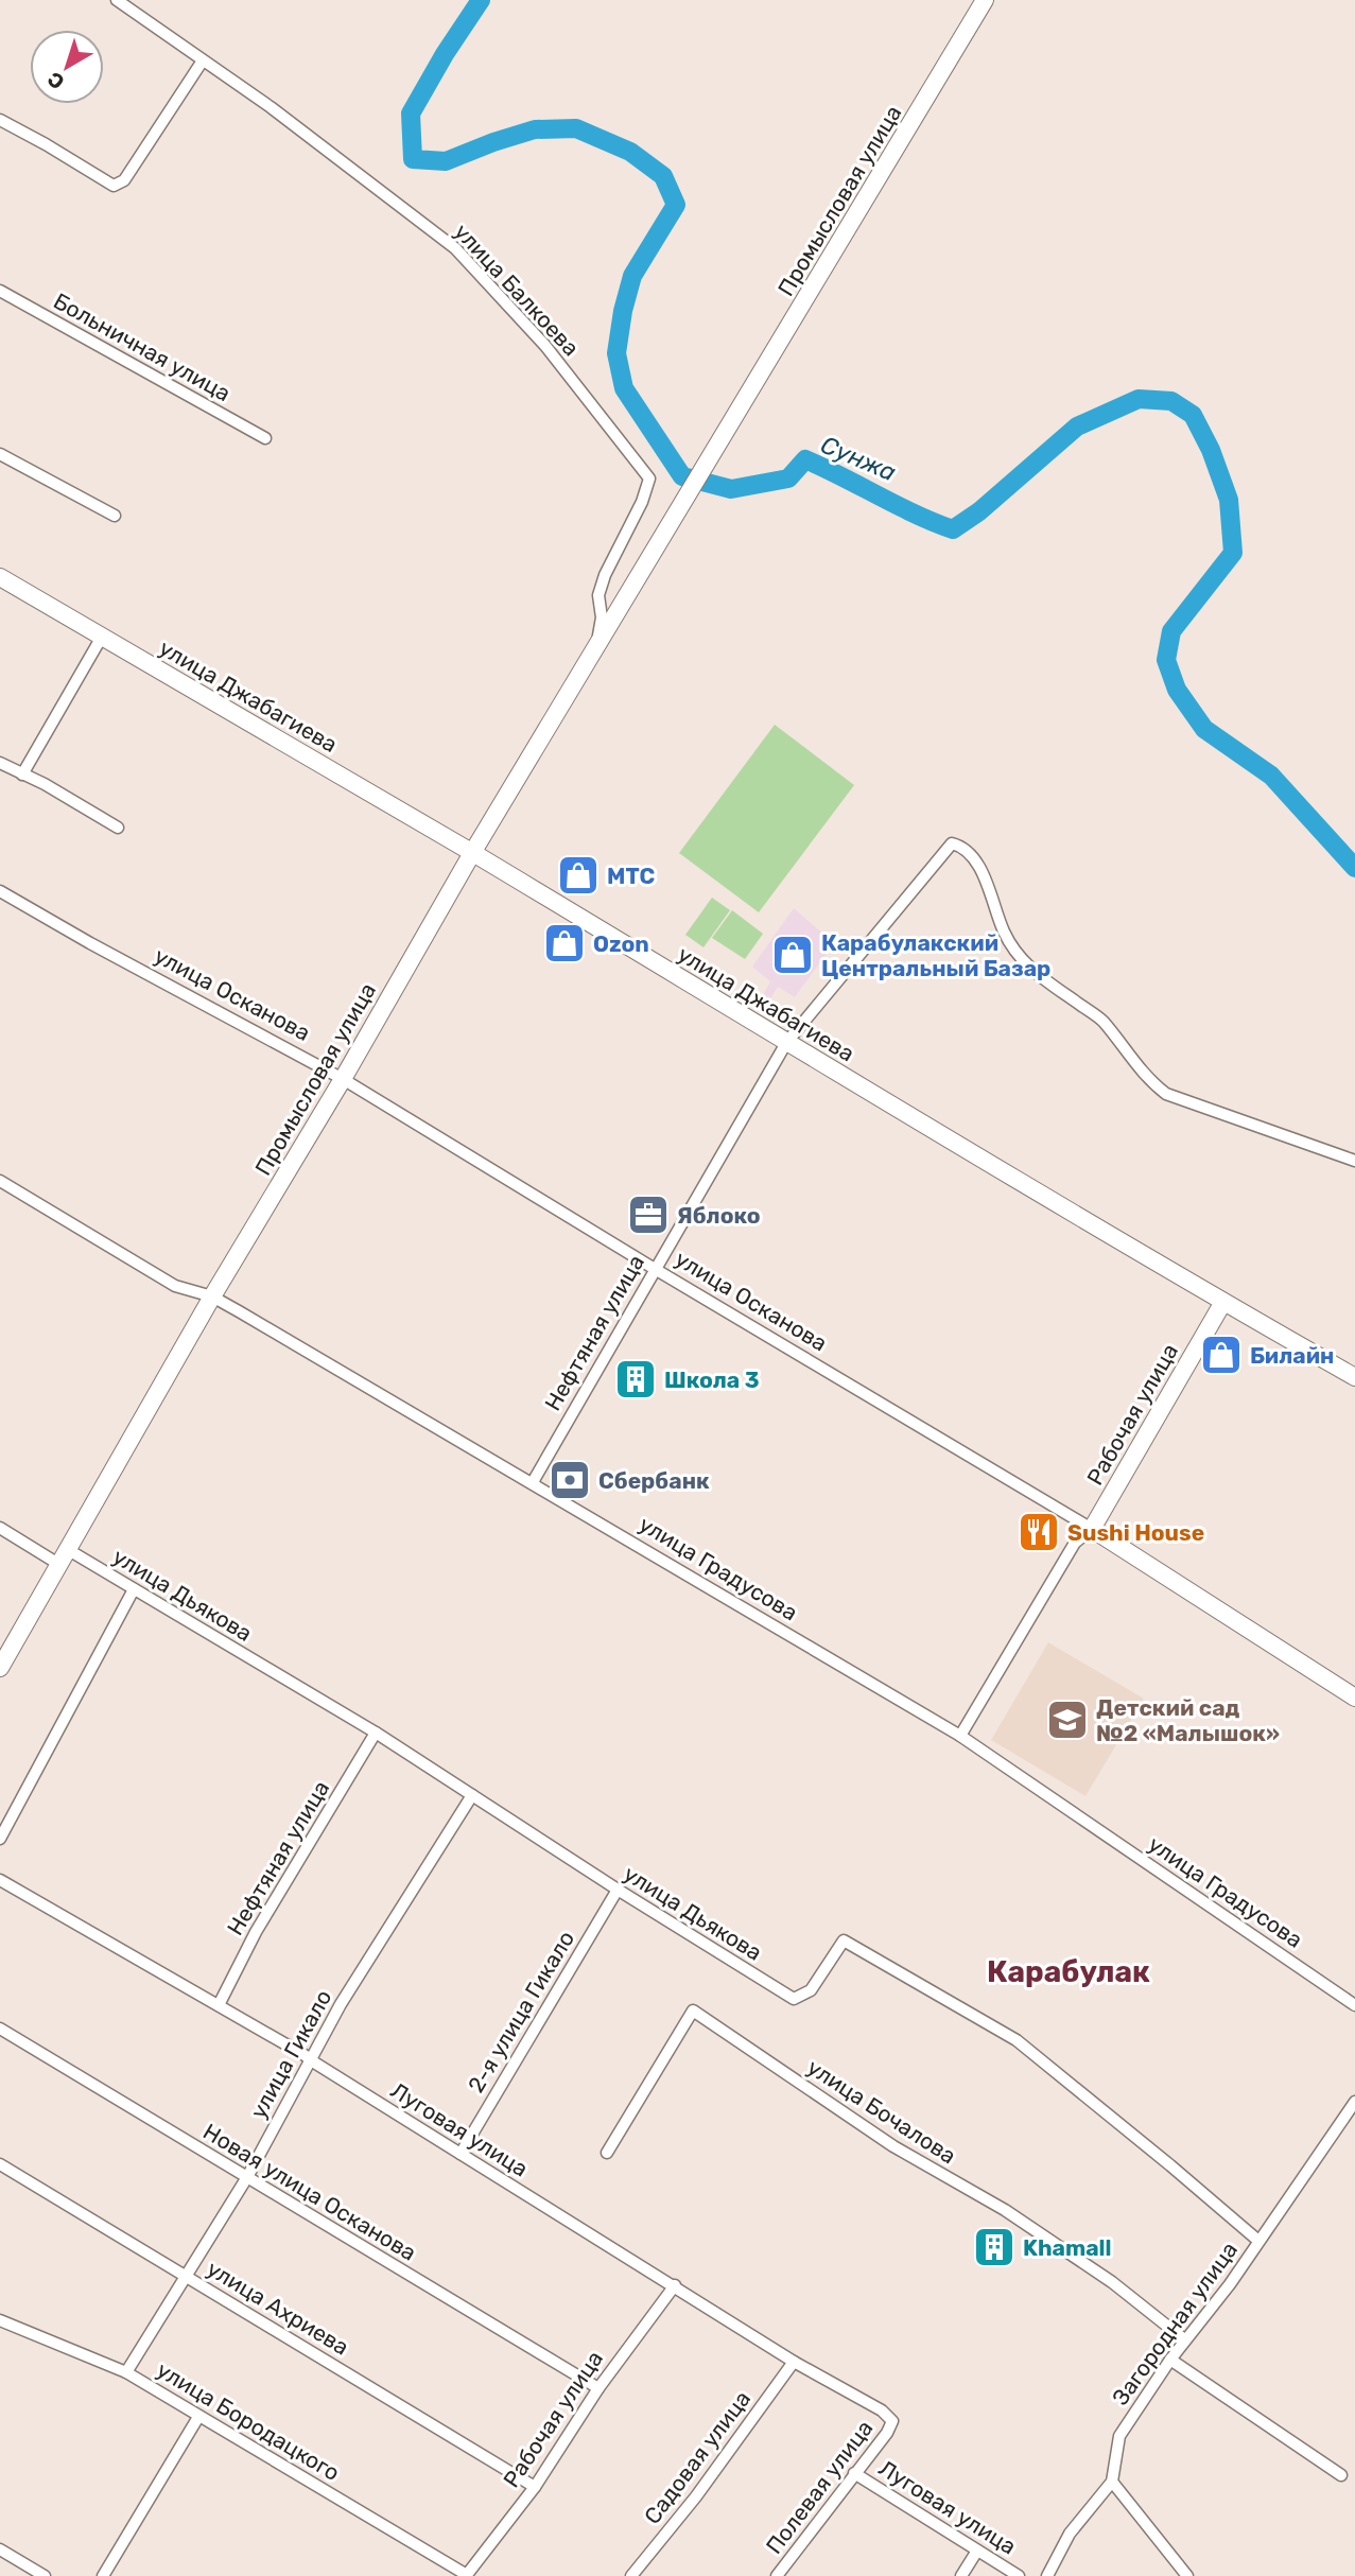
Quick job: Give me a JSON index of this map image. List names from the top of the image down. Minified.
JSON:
{"streets":{"main road":["Промысловая улица","улица Джабагиева","улица Осканова","Рабочая улица"],"street":["улица Балкоева","Больничная улица","Нефтяная улица","улица Градусова","улица Дьякова","2-я улица Гикало","улица Гикало","улица Бочалова","Луговая улица","Новая улица Осканова","улица Ахриева","Загородная улица","улица Бородацкого","Садовая улица","Полевая улица"]},"crossings":[["Промысловая улица","улица Балкоева"],["Промысловая улица","улица Джабагиева"],["Промысловая улица","улица Осканова"],["Промысловая улица","улица Градусова"],["Промысловая улица","улица Дьякова"],["улица Джабагиева","Нефтяная улица"],["улица Джабагиева","Рабочая улица"],["улица Осканова","Нефтяная улица"],["улица Осканова","Рабочая улица"],["Нефтяная улица","улица Градусова"],["Нефтяная улица","улица Дьякова"],["Нефтяная улица","Луговая улица"],["Рабочая улица","улица Градусова"],["Рабочая улица","Луговая улица"],["Рабочая улица","Новая улица Осканова"],["Рабочая улица","улица Ахриева"],["Рабочая улица","улица Бородацкого"],["улица Дьякова","2-я улица Гикало"],["улица Дьякова","улица Гикало"],["улица Дьякова","Загородная улица"],["2-я улица Гикало","Луговая улица"],["улица Гикало","Луговая улица"],["улица Гикало","Новая улица Осканова"],["улица Гикало","улица Ахриева"],["улица Гикало","улица Бородацкого"],["улица Бочалова","Загородная улица"],["Луговая улица","Садовая улица"],["Луговая улица","Полевая улица"]],"districts":["Карабулак"],"water":["Сунжа"],"places":{"shop":["МТС","Ozon","Карабулакский Центральный Базар","Билайн"],"office":["Яблоко"],"building":["Школа 3","Khamall"],"bank":["Сбербанк"],"restaurant":["Sushi House"],"school or university":["Детский сад №2 «Малышок»"]},"north":"bottom left"}
